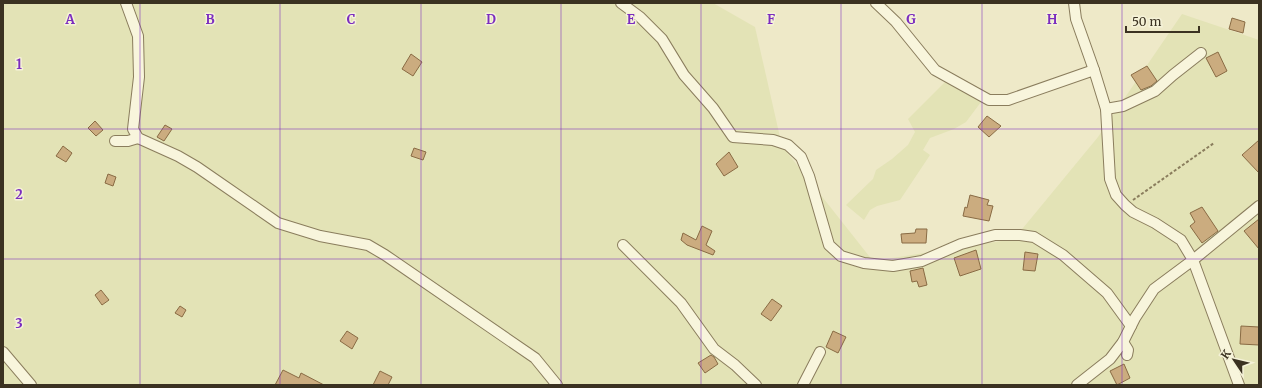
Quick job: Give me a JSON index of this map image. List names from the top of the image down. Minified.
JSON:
{"scale_bar":"50 m","north":"top left","grid":{"columns":["A","B","C","D","E","F","G","H"],"rows":["1","2","3"]}}
